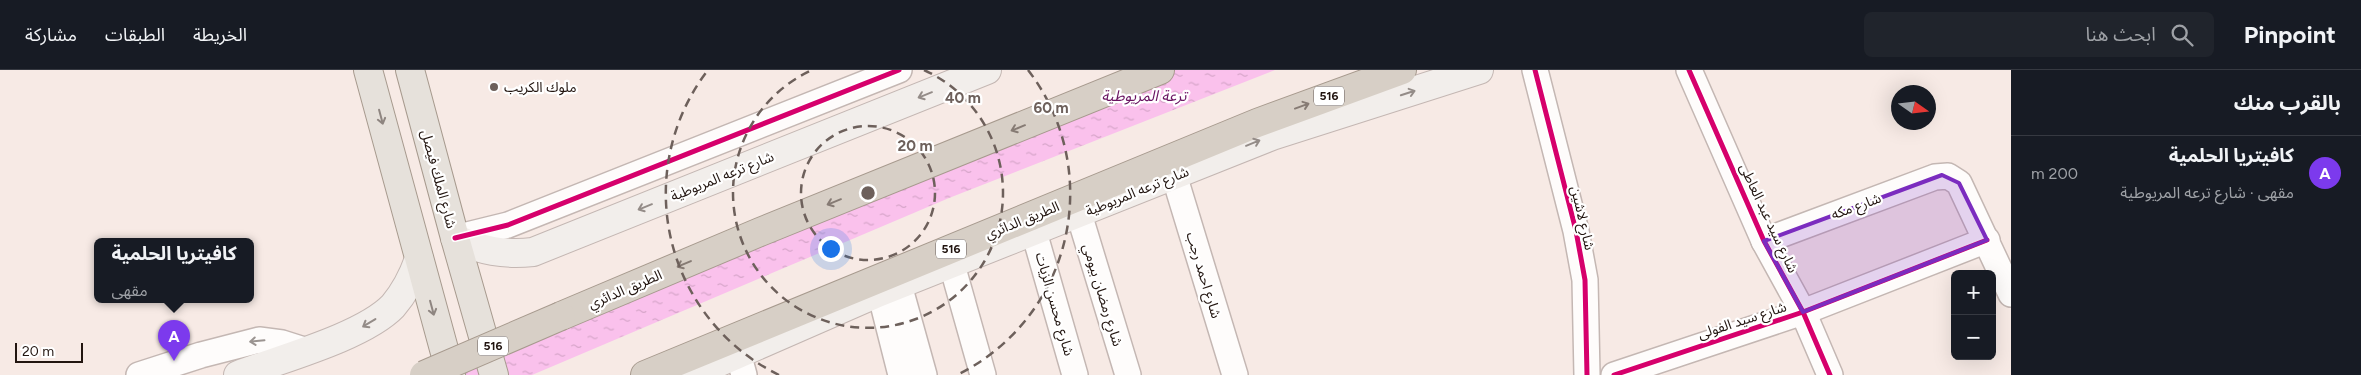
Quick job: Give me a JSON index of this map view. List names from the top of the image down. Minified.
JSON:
{"streets":{"highway":["516","الطريق الدائري"],"main road":["شارع ترعه المريوطية","شارع الملك فيصل"],"street":["شارع مكه","شارع لاشين","شارع سيد عبد العاطى","شارع احمد رجب","شارع رمضان بيومي","شارع محسن الزيات","شارع سيد الفولى"]},"crossings":[["شارع ترعه المريوطية","شارع الملك فيصل"],["شارع ترعه المريوطية","شارع احمد رجب"],["شارع ترعه المريوطية","شارع رمضان بيومي"],["شارع ترعه المريوطية","شارع محسن الزيات"],["شارع مكه","شارع سيد عبد العاطى"],["شارع مكه","شارع سيد الفولى"],["شارع سيد عبد العاطى","شارع سيد الفولى"]],"water":["ترعة المريوطية"],"places":["ملوك الكريب"],"scale_bar":"20 m","north":"right","page":{"header":"Pinpoint","search":"ابحث هنا","nav":["الخريطة","الطبقات","مشاركة"],"heading":"بالقرب منك","list":[{"mark":"A","name":"كافيتريا الحلمية","note":"مقهى · شارع ترعه المريوطية","value":"200 m"}],"popup":["كافيتريا الحلمية","مقهى"],"map_buttons":["+","−"],"pins":"A","scale":"20 m"},"rings":["40 m","60 m","20 m"]}
